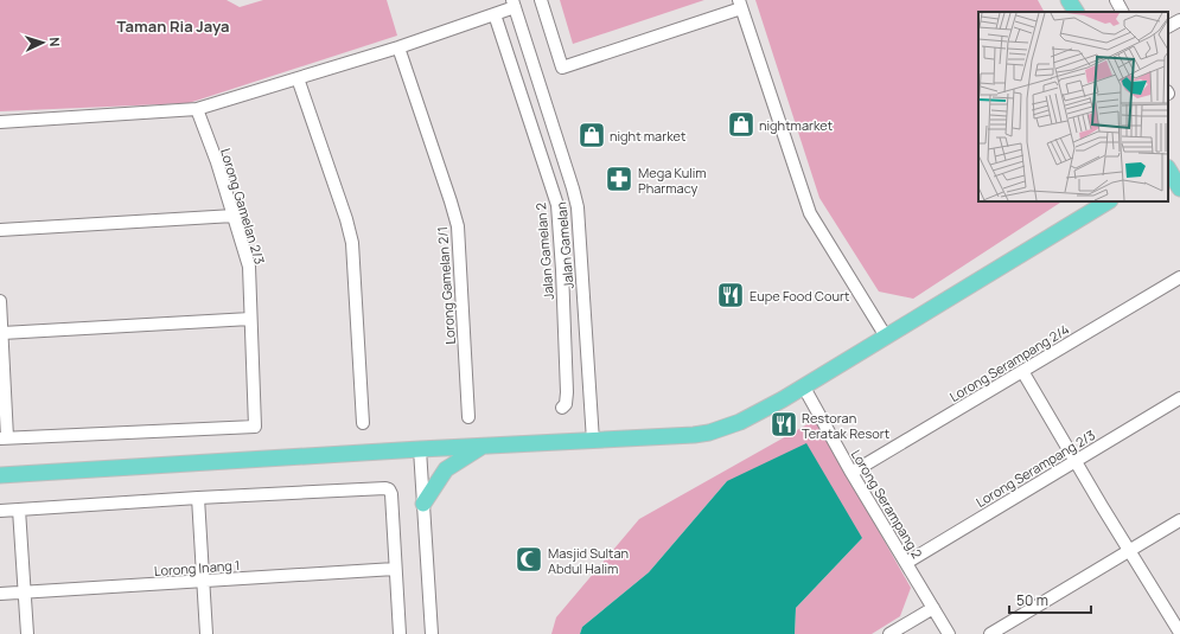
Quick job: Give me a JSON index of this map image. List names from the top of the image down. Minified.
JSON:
{"streets":{"street":["Lorong Gamelan 2/3","Jalan Gamelan","Jalan Gamelan 2","Lorong Gamelan 2/1","Lorong Serampang 2/4","Lorong Serampang 2/3","Lorong Serampang 2","Lorong Inang 1"]},"crossings":[["Lorong Serampang 2/4","Lorong Serampang 2"],["Lorong Serampang 2/3","Lorong Serampang 2"]],"districts":["Taman Ria Jaya"],"places":{"shop":["nightmarket","night market"],"pharmacy":["Mega Kulim Pharmacy"],"restaurant":["Eupe Food Court","Restoran Teratak Resort"],"mosque":["Masjid Sultan Abdul Halim"]},"scale_bar":"50 m","north":"right"}
